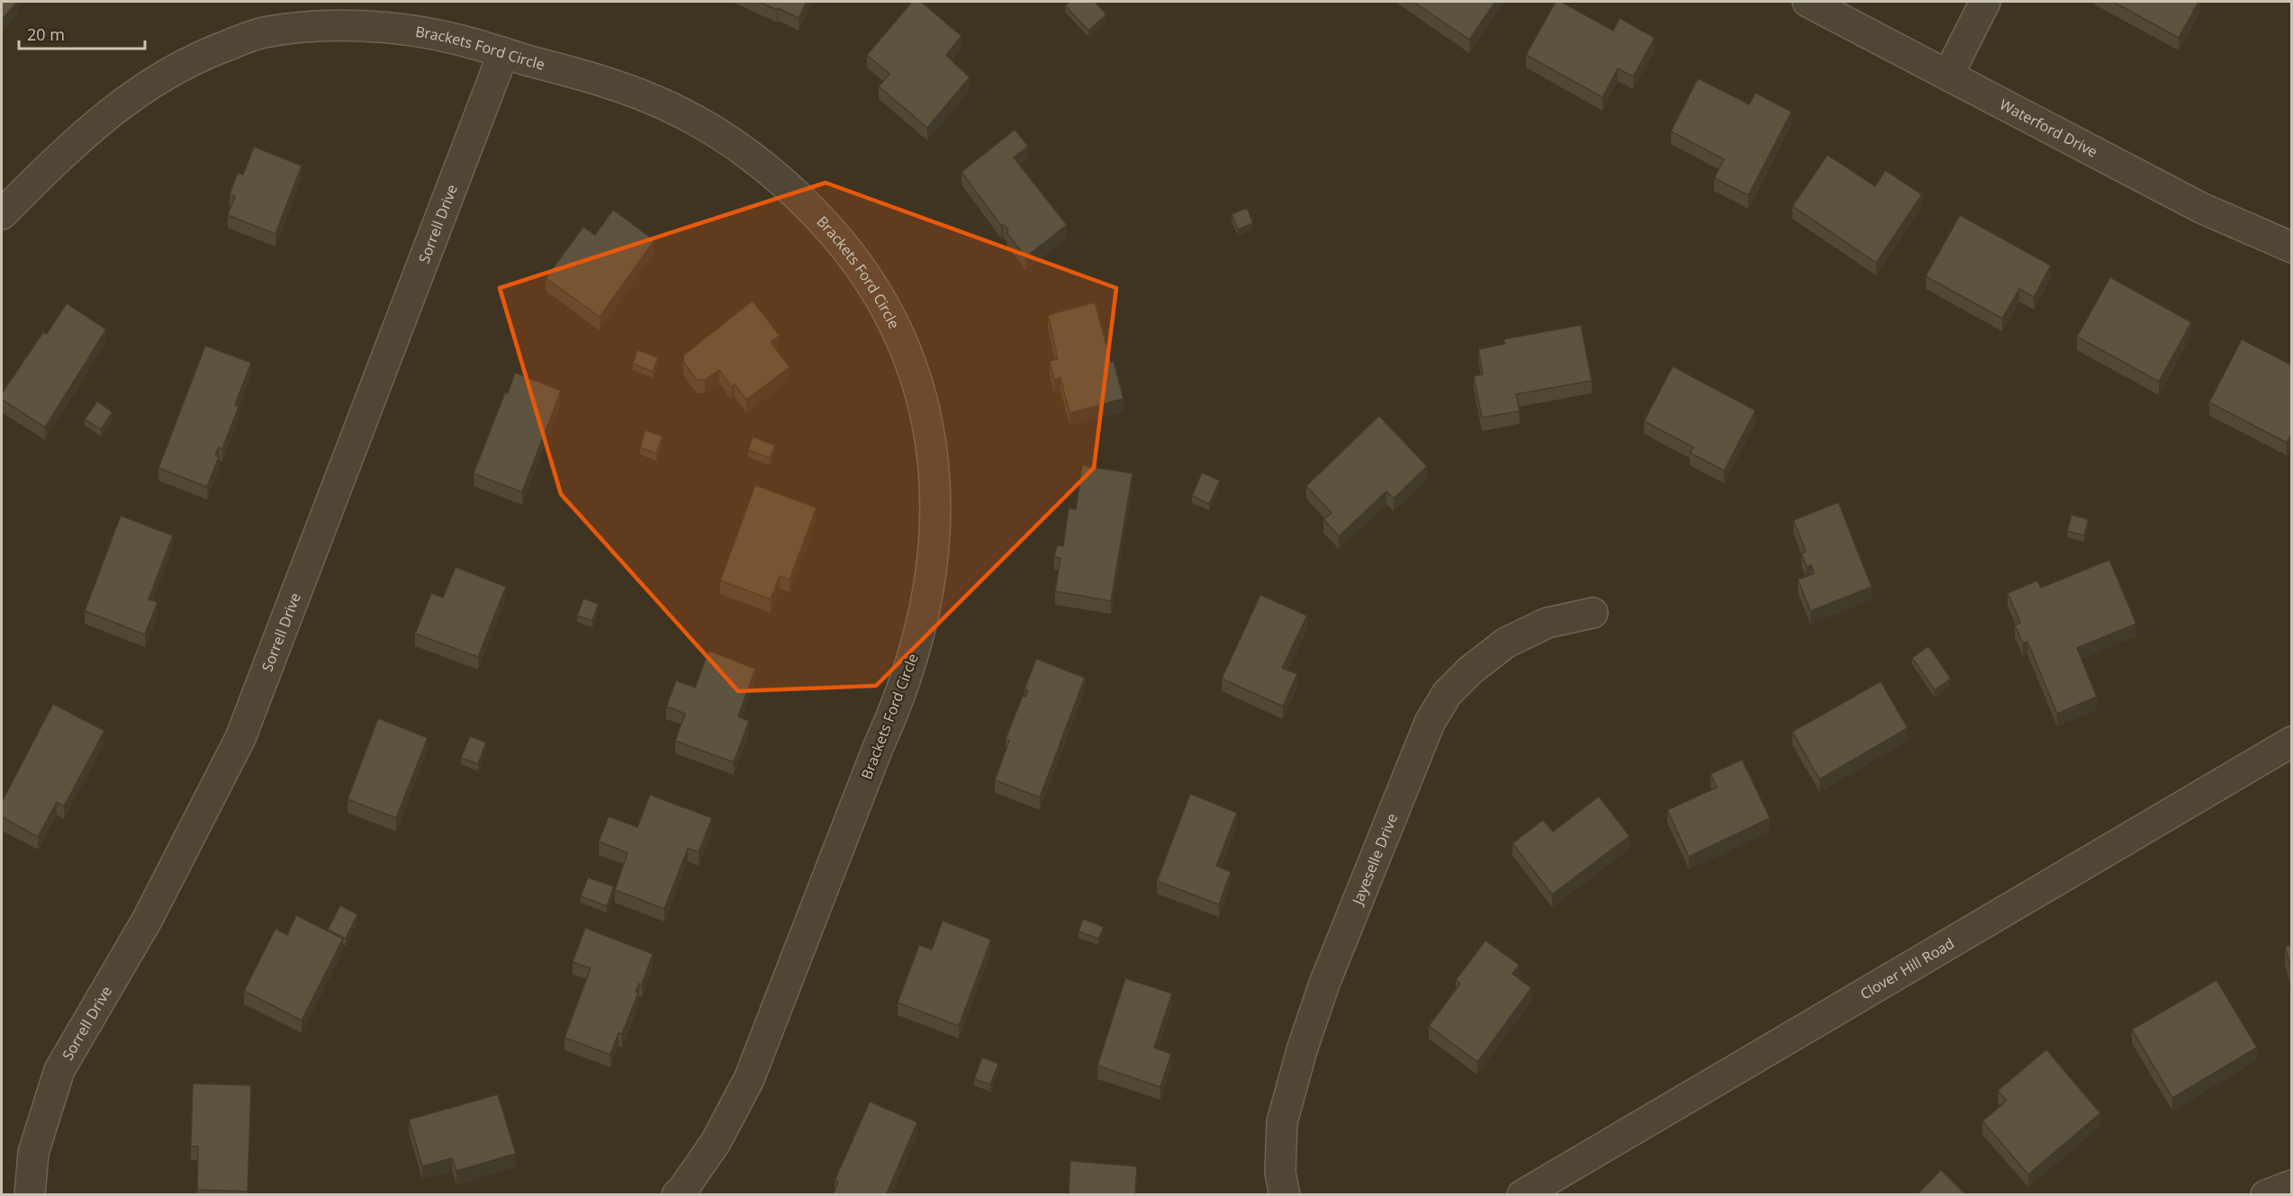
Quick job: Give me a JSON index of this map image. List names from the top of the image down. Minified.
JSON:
{"streets":{"street":["Brackets Ford Circle","Waterford Drive","Sorrell Drive","Jayeselle Drive","Clover Hill Road"]},"crossings":[["Brackets Ford Circle","Sorrell Drive"]],"scale_bar":"20 m"}
